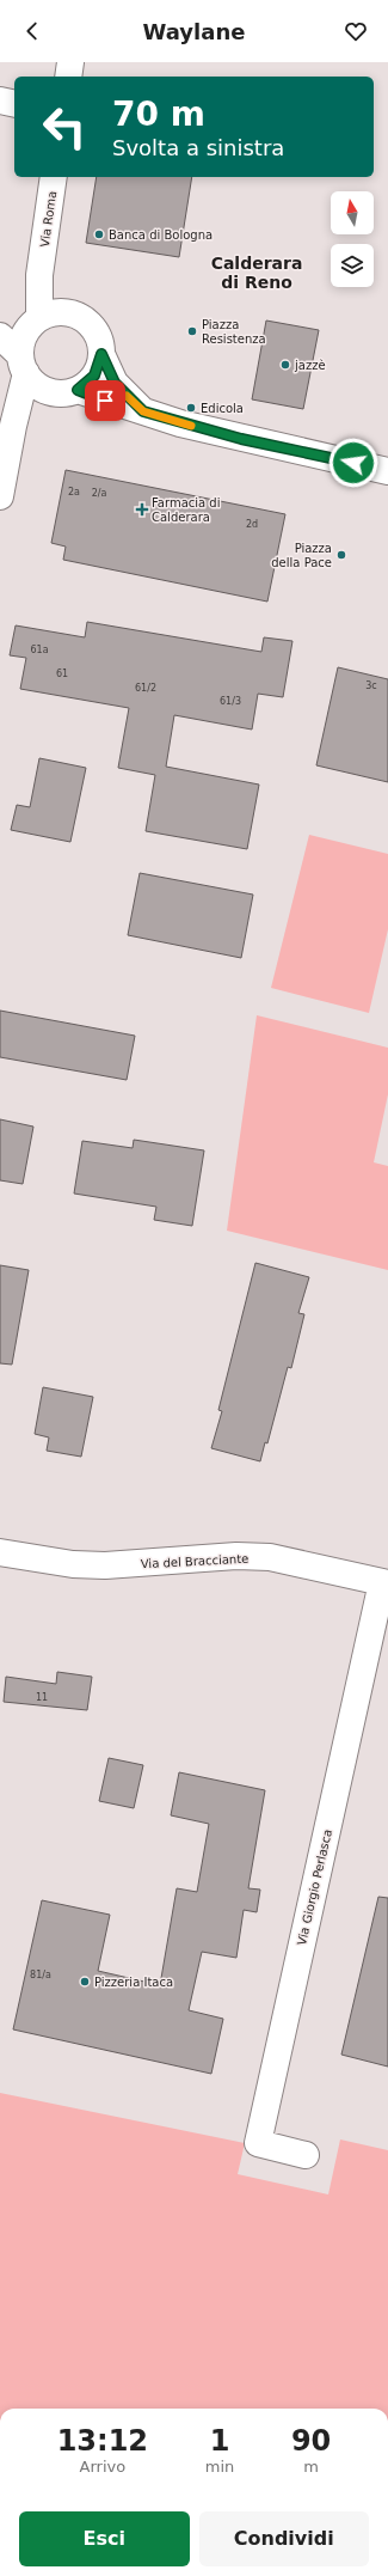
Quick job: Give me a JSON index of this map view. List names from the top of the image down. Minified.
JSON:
{"streets":{"street":["Via Roma","Via del Bracciante","Via Giorgio Perlasca"]},"crossings":[["Via del Bracciante","Via Giorgio Perlasca"]],"districts":["Calderara di Reno"],"places":{"other":["Banca di Bologna","Piazza Resistenza","jazzè","Edicola","Piazza della Pace","Pizzeria Itaca"],"health":["Farmacia di Calderara"]},"house_numbers":["2a","2/a","2d","61a","61","3c","61/2","61/3","11","81/a"],"north":"top","page":{"header":"Waylane","turn":["70 m","Svolta a sinistra"],"eta":["13:12","Arrivo","1","min","90","m"],"buttons":["Esci","Condividi"]}}
